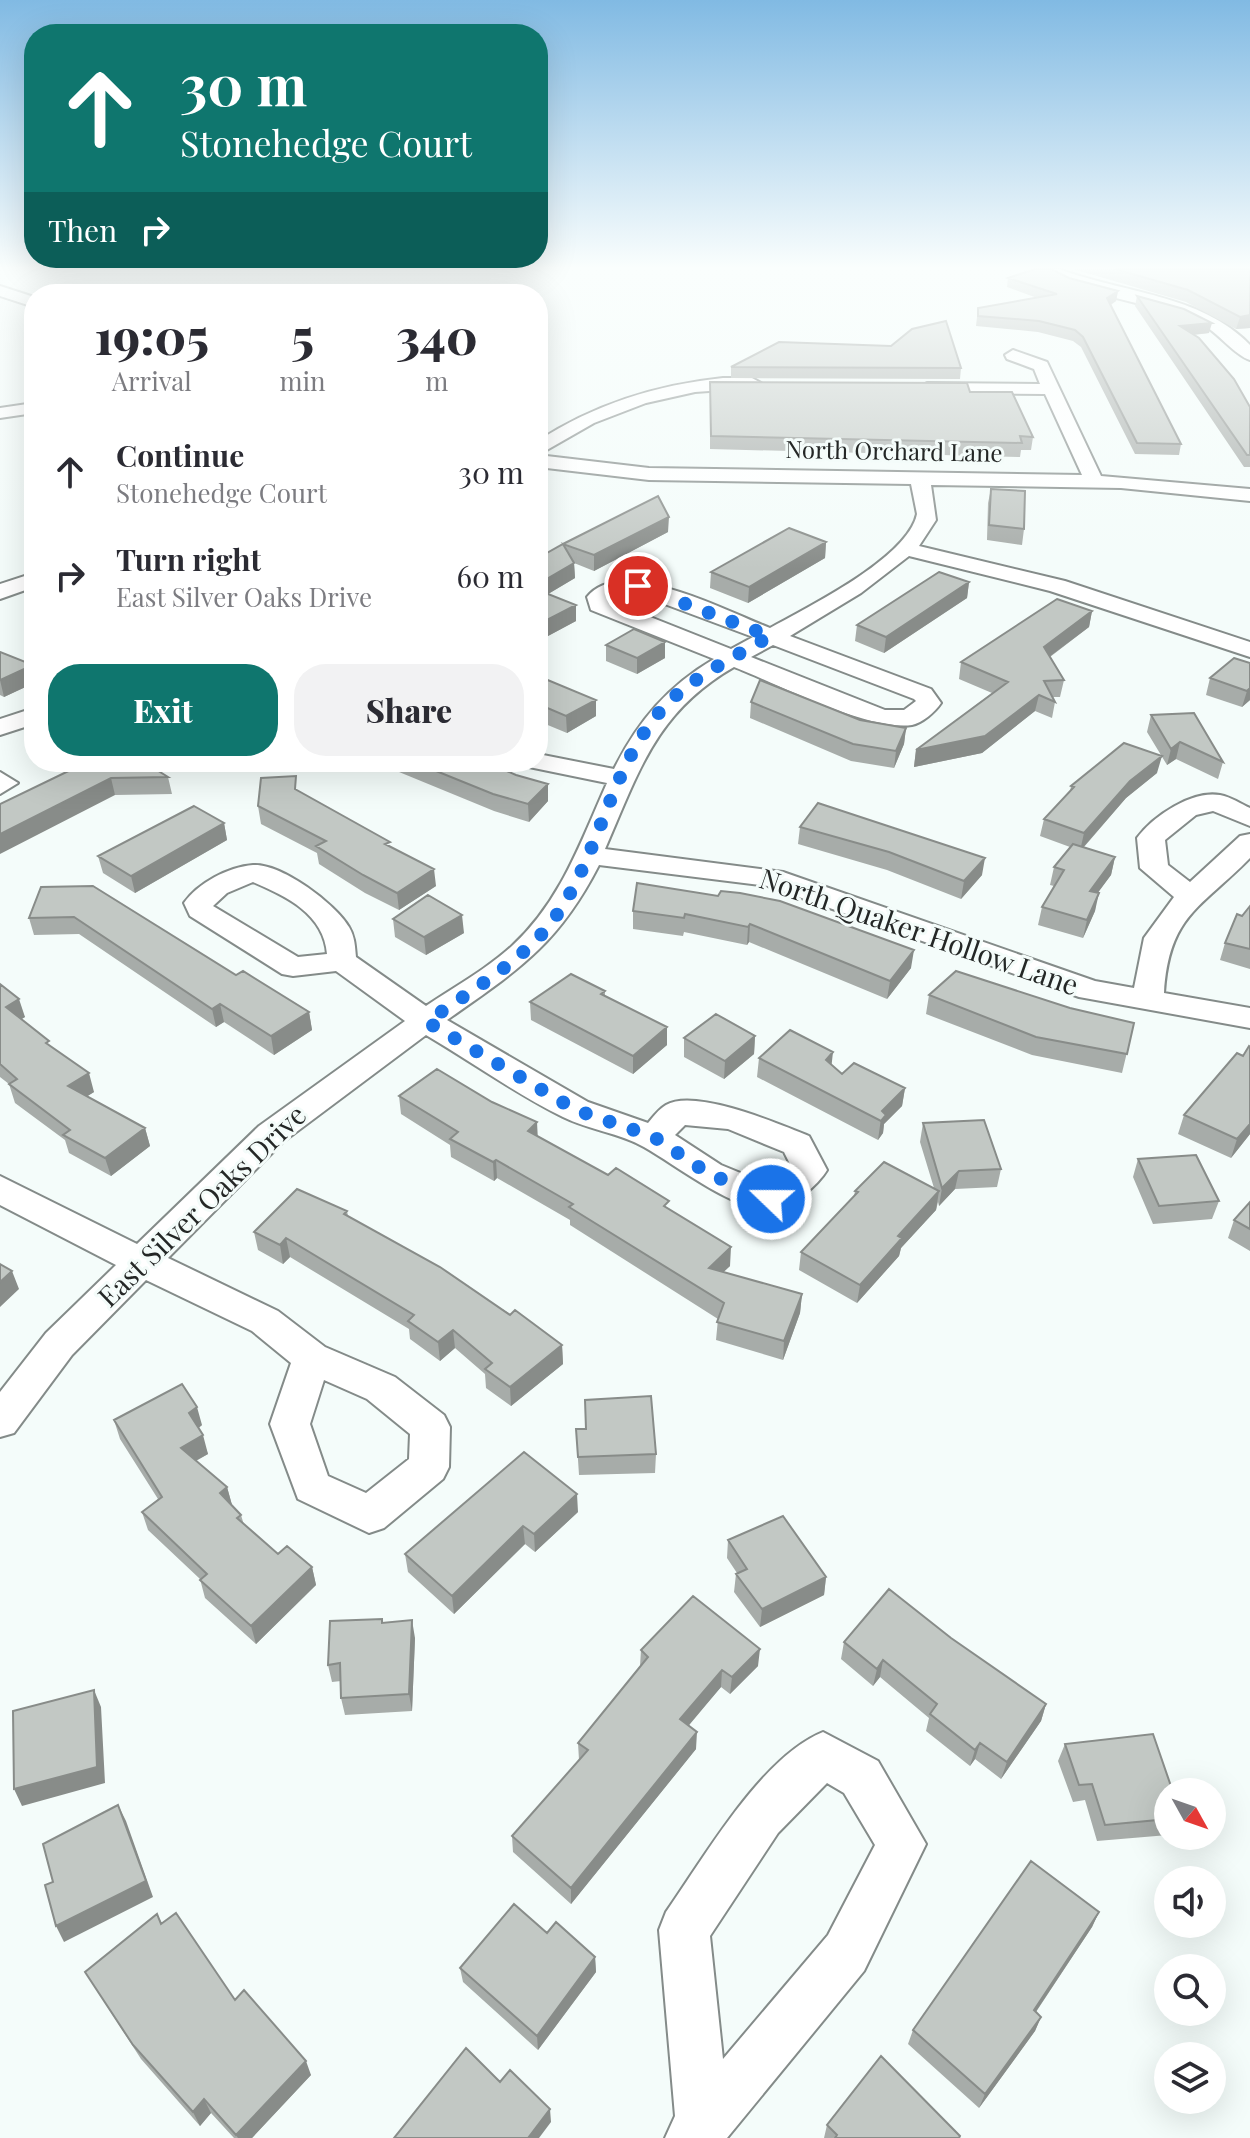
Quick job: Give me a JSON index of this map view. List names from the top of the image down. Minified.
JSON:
{"streets":{"street":["North Orchard Lane","North Quaker Hollow Lane","East Silver Oaks Drive"]},"crossings":[["North Quaker Hollow Lane","East Silver Oaks Drive"]],"north":"bottom right","page":{"turn":["30 m","Stonehedge Court"],"then":"Then","eta":["19:05","Arrival","5","min","340","m"],"list":[{"name":"Continue","note":"Stonehedge Court","value":"30 m"},{"name":"Turn right","note":"East Silver Oaks Drive","value":"60 m"}],"buttons":["Exit","Share"]}}
